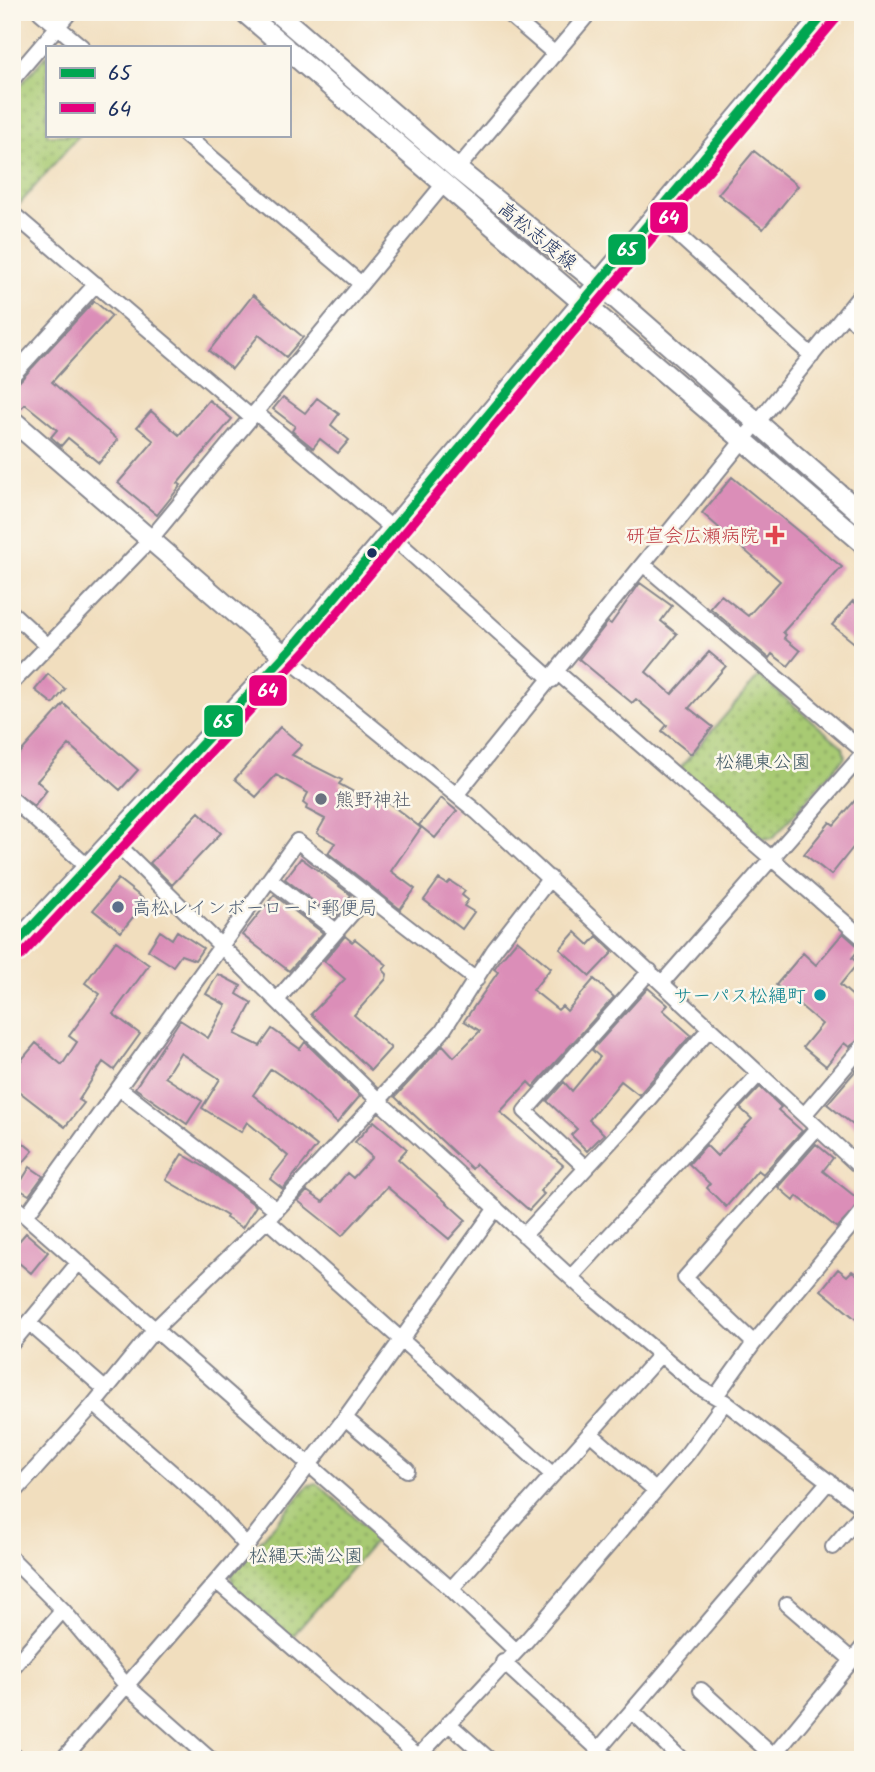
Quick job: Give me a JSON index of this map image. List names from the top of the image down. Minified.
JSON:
{"streets":{"street":["高松志度線"]},"parks":["松縄東公園","松縄天満公園"],"places":{"health":["研宣会広瀬病院"],"other":["熊野神社","高松レインボーロード郵便局","サーパス松縄町"]},"lines":["transit line 65","transit line 64"],"legend":["65","64"]}
